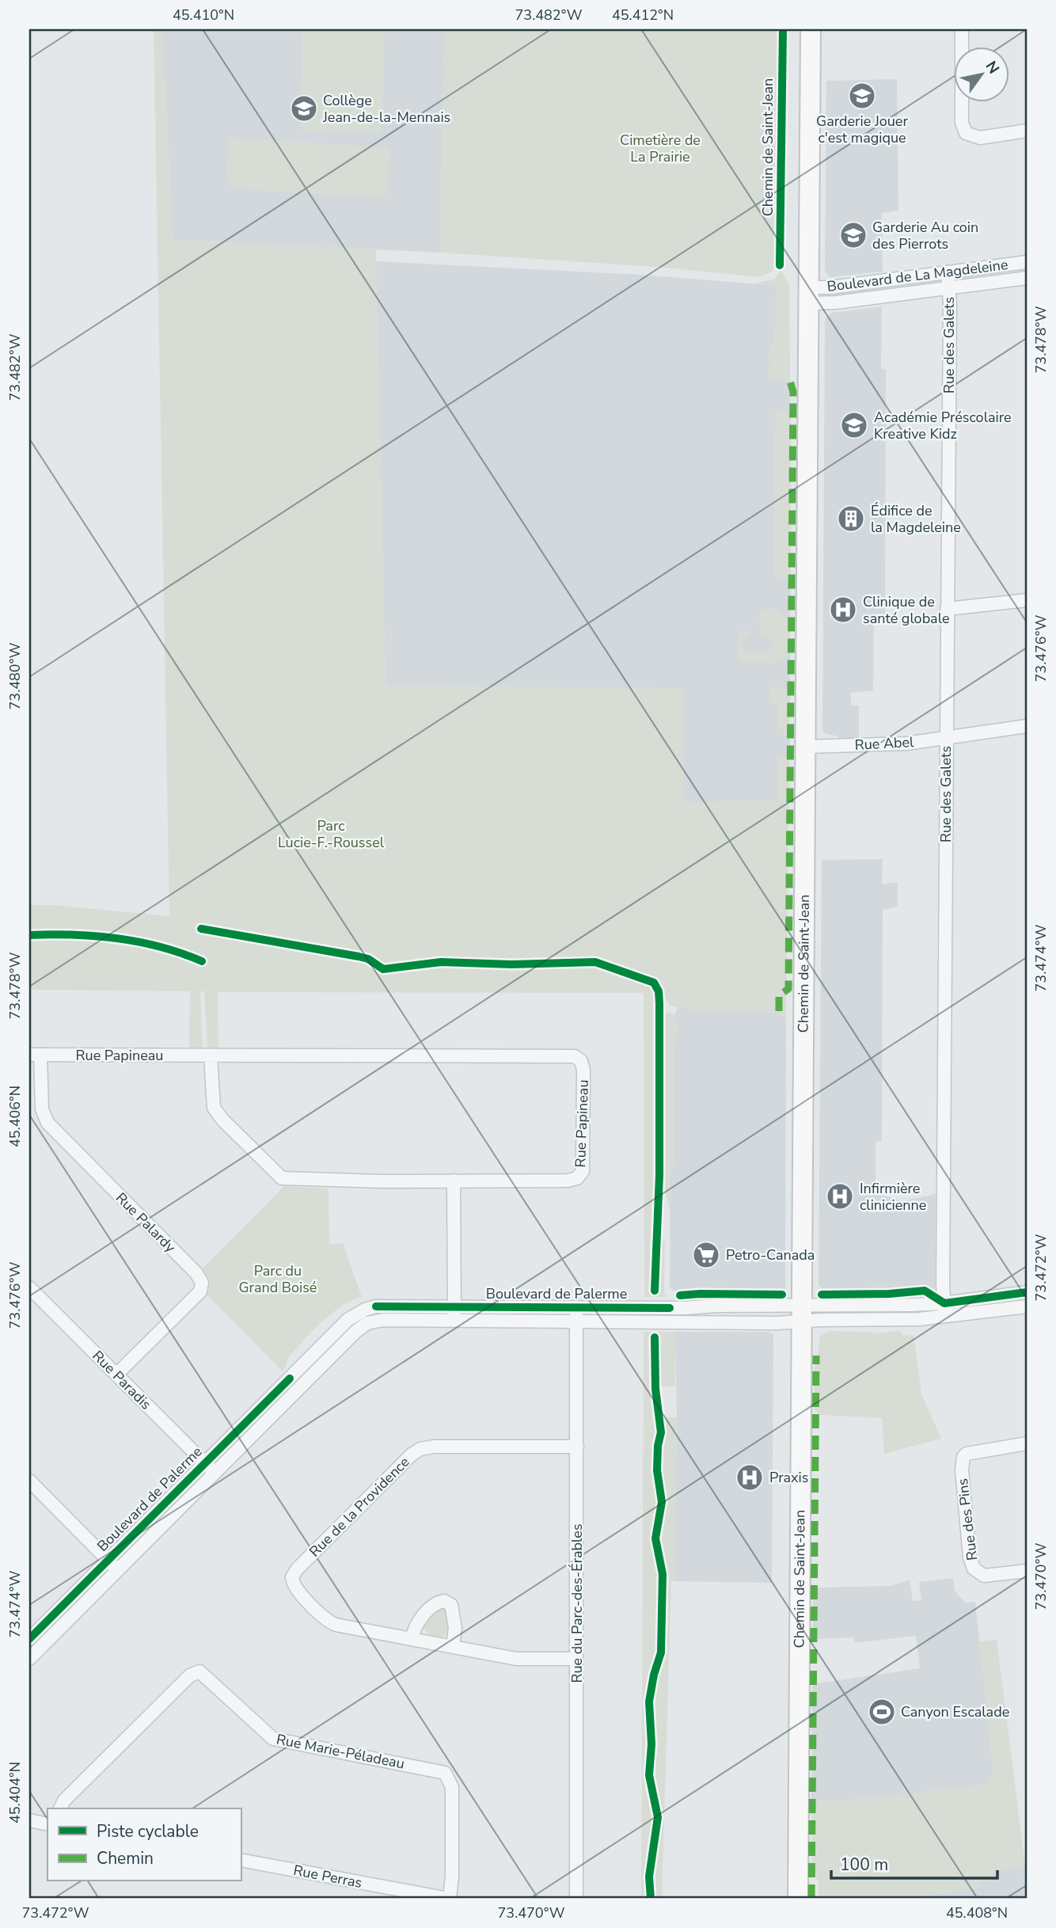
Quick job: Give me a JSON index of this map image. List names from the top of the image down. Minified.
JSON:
{"streets":{"main road":["Chemin de Saint-Jean"],"street":["Boulevard de La Magdeleine","Rue des Galets","Rue Abel","Rue Papineau","Rue Palardy","Boulevard de Palerme","Rue Paradis","Rue de la Providence","Rue des Pins","Rue du Parc-des-Érables","Rue Marie-Péladeau","Rue Perras"]},"crossings":[["Chemin de Saint-Jean","Boulevard de La Magdeleine"],["Chemin de Saint-Jean","Rue Abel"],["Chemin de Saint-Jean","Boulevard de Palerme"],["Boulevard de La Magdeleine","Rue des Galets"],["Rue des Galets","Rue Abel"],["Rue Papineau","Rue Palardy"],["Rue Palardy","Rue Paradis"],["Boulevard de Palerme","Rue Paradis"],["Boulevard de Palerme","Rue du Parc-des-Érables"],["Rue de la Providence","Rue du Parc-des-Érables"],["Rue Marie-Péladeau","Rue Perras"]],"parks":["Cimetière de La Prairie","Parc Lucie-F.-Roussel","Parc du Grand Boisé"],"places":{"school or university":["Garderie Jouer c'est magique","Collège Jean-de-la-Mennais","Garderie Au coin des Pierrots","Académie Préscolaire Kreative Kidz"],"building":["Édifice de la Magdeleine"],"hospital":["Clinique de santé globale","Infirmière clinicienne","Praxis"],"supermarket":["Petro-Canada"],"sports":["Canyon Escalade"]},"legend":["Piste cyclable","Chemin"],"scale_bar":"100 m","north":"top right","coordinates":["45.410°N","73.482°W","45.412°N","73.478°W","73.476°W","73.480°W","73.474°W","45.406°N","73.472°W","73.470°W","45.404°N","45.408°N"]}
